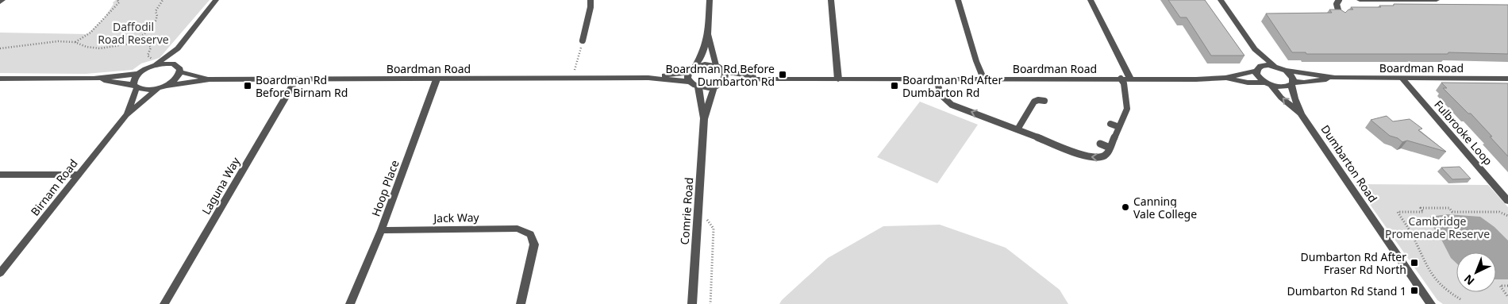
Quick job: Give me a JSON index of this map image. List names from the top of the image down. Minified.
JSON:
{"streets":{"street":["Boardman Road","Fulbrooke Loop","Dumbarton Road","Laguna Way","Birnam Road","Hoop Place","Comrie Road","Jack Way"]},"crossings":[["Boardman Road","Fulbrooke Loop"],["Boardman Road","Dumbarton Road"],["Boardman Road","Laguna Way"],["Boardman Road","Birnam Road"],["Boardman Road","Hoop Place"],["Boardman Road","Comrie Road"],["Hoop Place","Jack Way"]],"parks":["Daffodil Road Reserve","Cambridge Promenade Reserve"],"places":{"transit":["Boardman Rd Before Dumbarton Rd","Boardman Rd Before Birnam Rd","Boardman Rd After Dumbarton Rd","Dumbarton Rd After Fraser Rd North","Dumbarton Rd Stand 1"],"other":["Canning Vale College"]},"north":"bottom left"}
